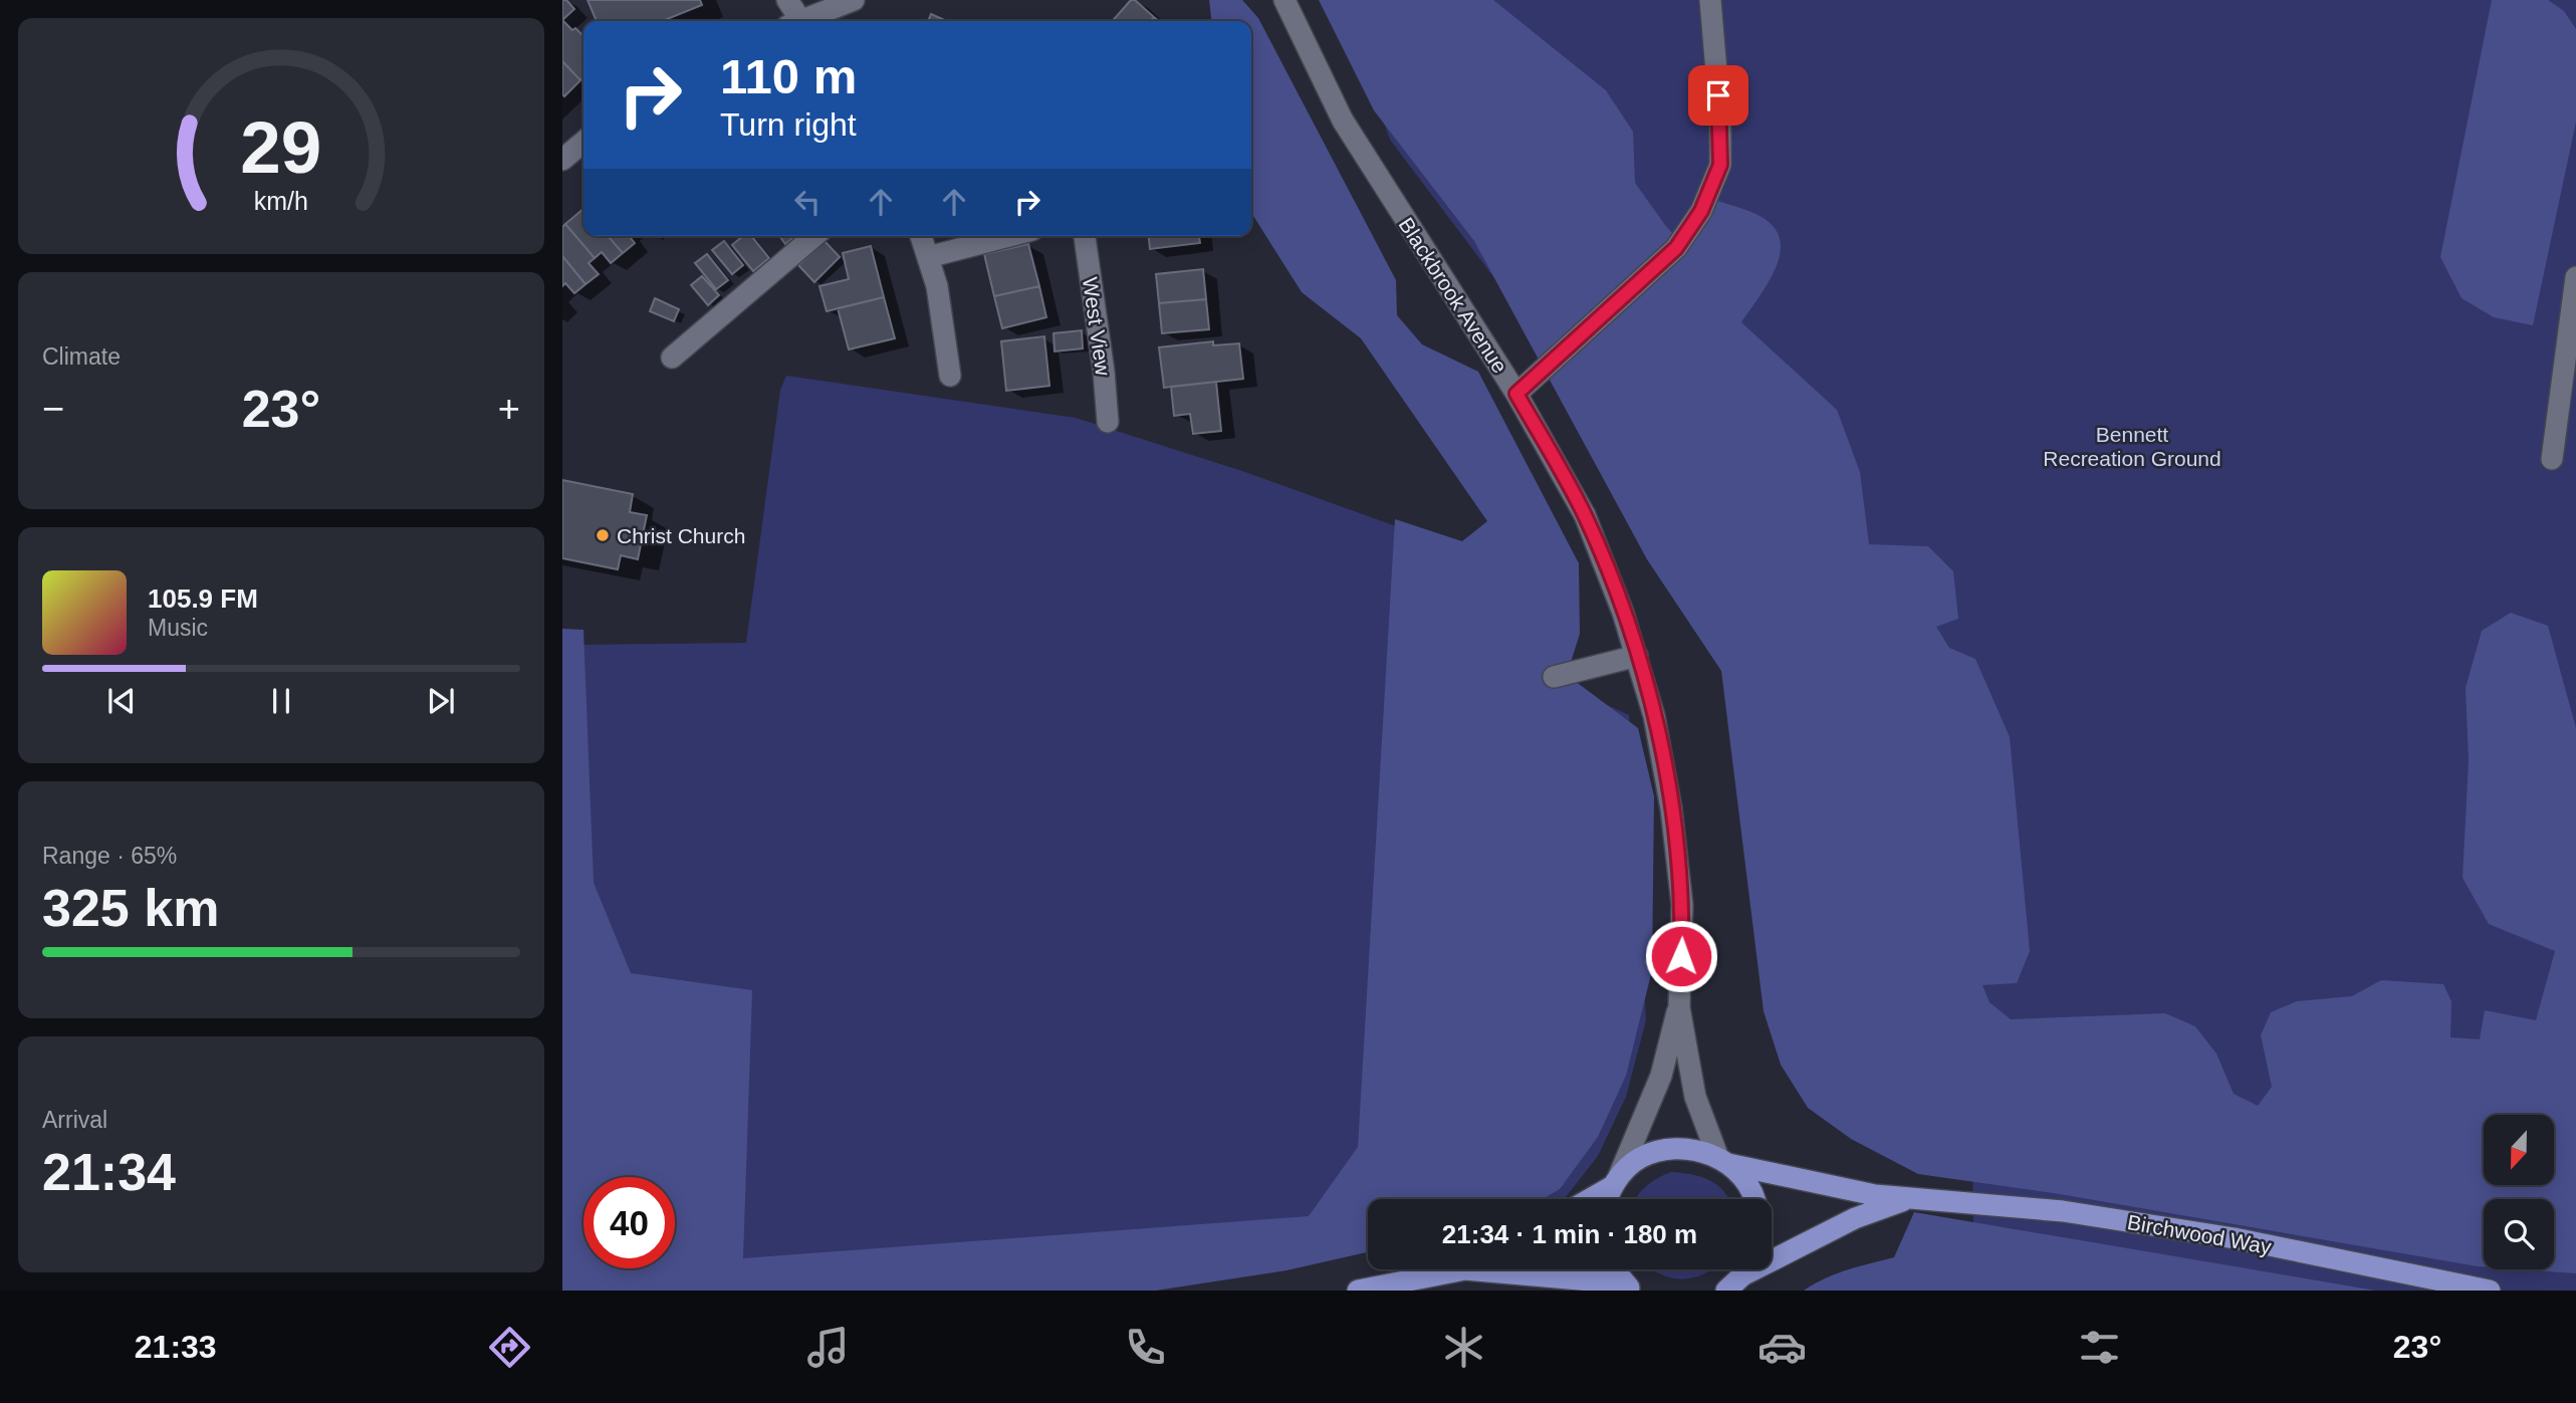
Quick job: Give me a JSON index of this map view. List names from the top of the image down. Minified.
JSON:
{"streets":{"main road":["Birchwood Way"],"street":["Blackbrook Avenue","West View"]},"crossings":[["Blackbrook Avenue","Birchwood Way"]],"parks":["Bennett Recreation Ground"],"places":["Christ Church"],"north":"bottom","page":{"turn":["110 m","Turn right"],"tile":["Climate",["Range · 65%","325 km"],["Arrival","21:34"]],"heat":["−","23°","+"],"song":["105.9 FM","Music"],"limit":"40","trip":"21:34 · 1 min · 180 m","tabs":["21:33","23°"],"gauge":["29","km/h"]}}
